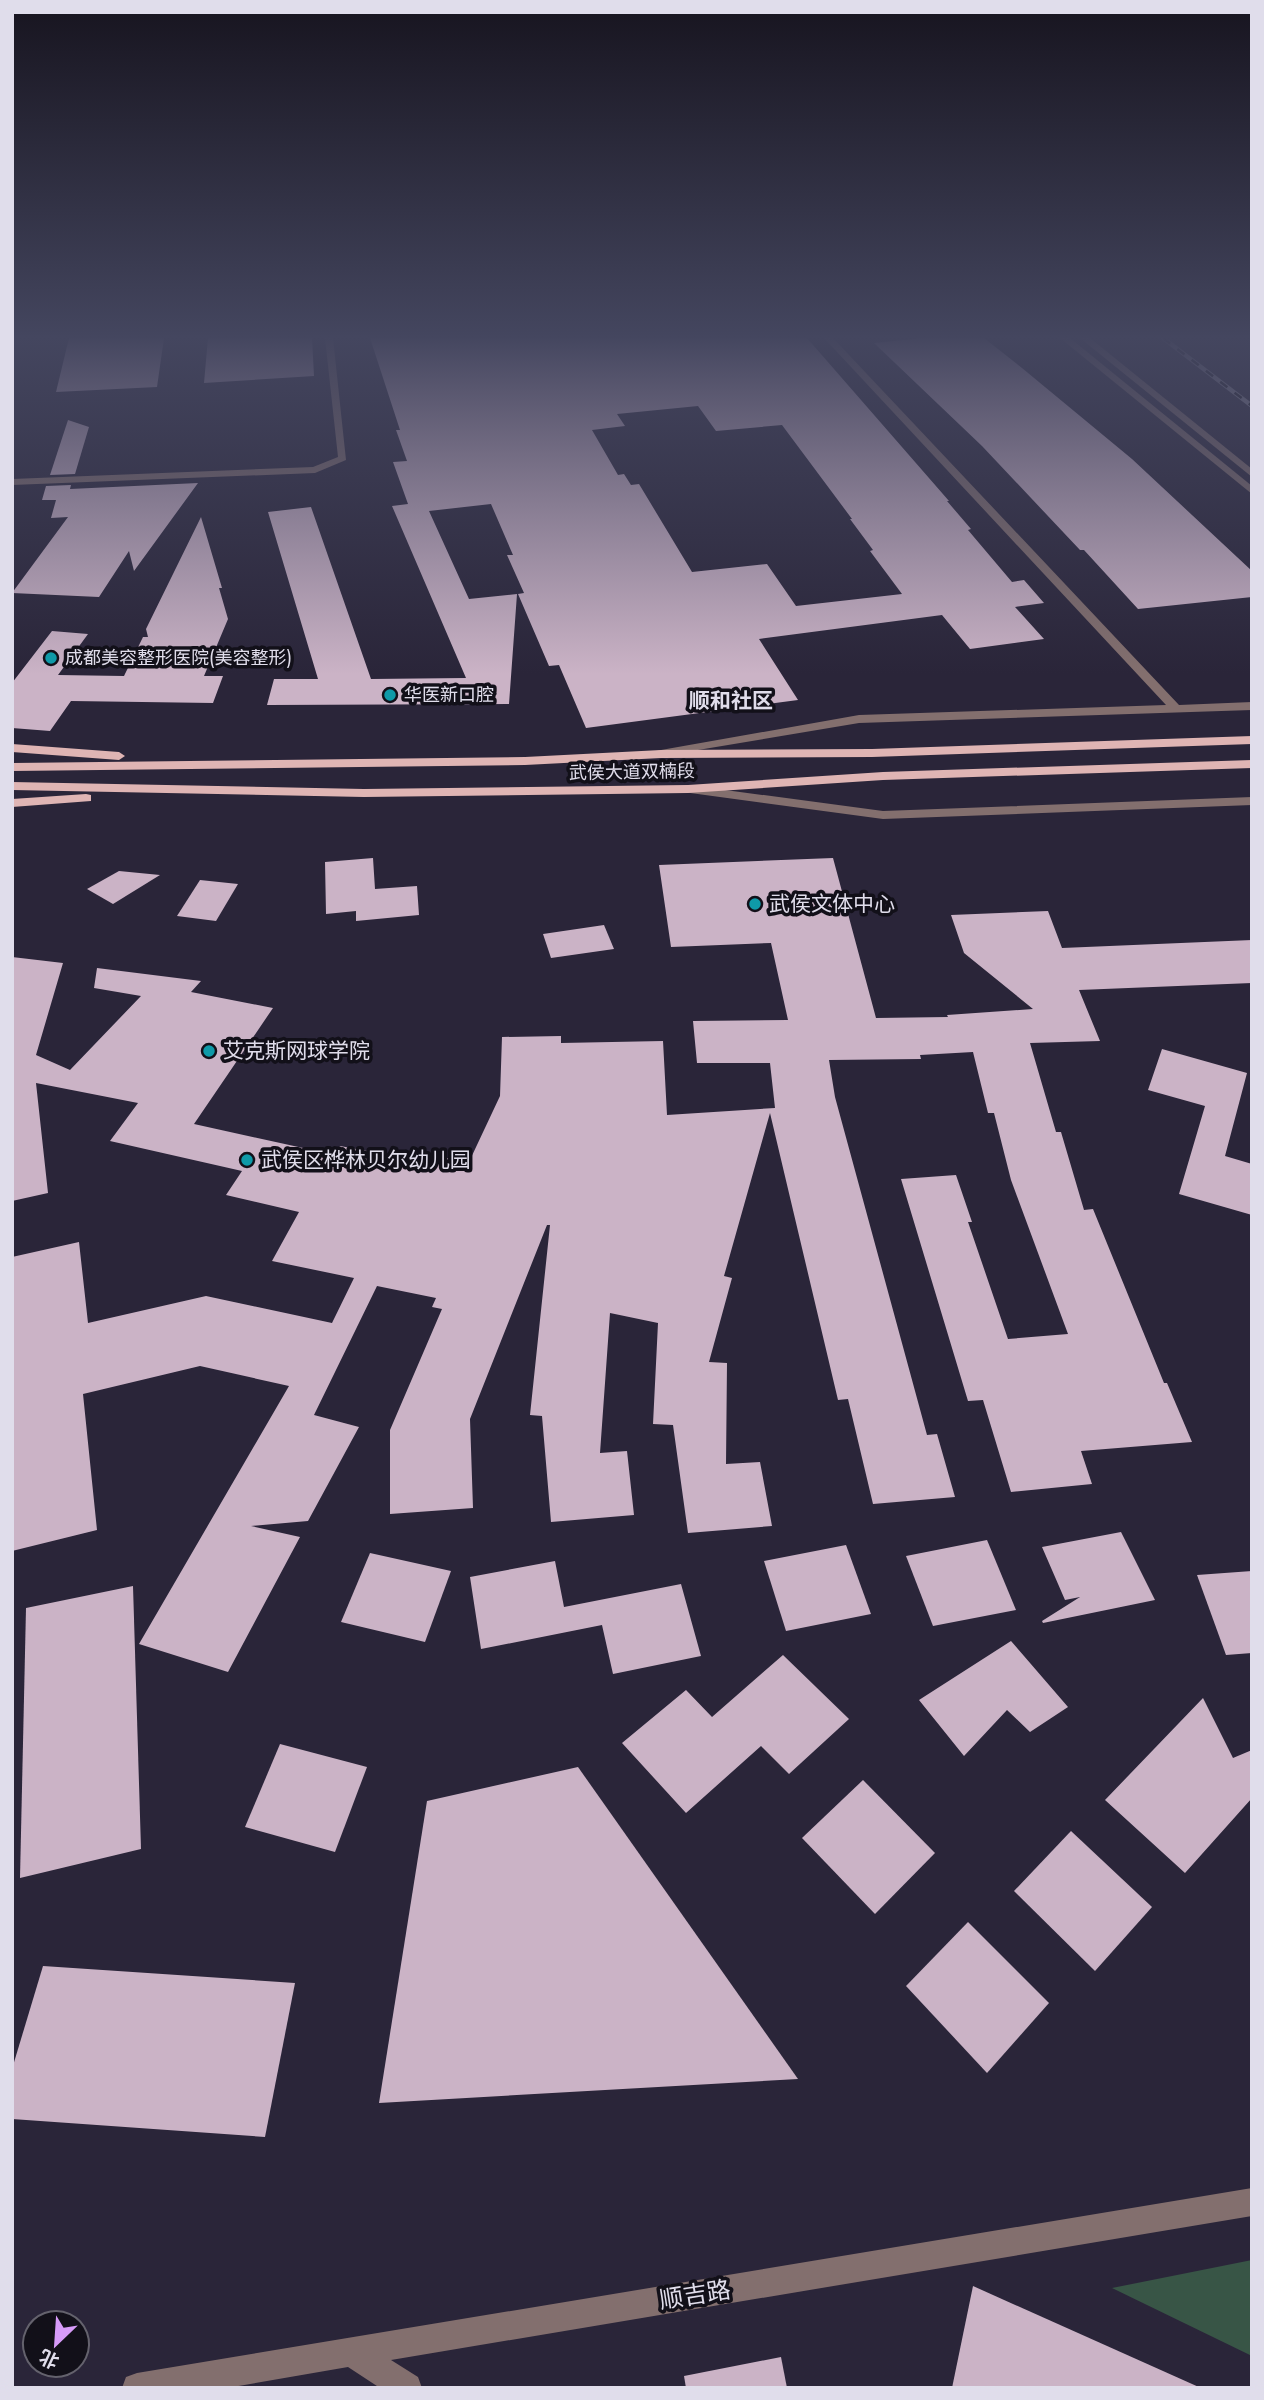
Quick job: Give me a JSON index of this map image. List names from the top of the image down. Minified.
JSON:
{"streets":{"main road":["武侯大道双楠段"],"street":["顺吉路"]},"districts":["顺和社区"],"places":["成都美容整形医院(美容整形)","华医新口腔","武侯文体中心","艾克斯网球学院","武侯区桦林贝尔幼儿园"],"north":"bottom left"}
